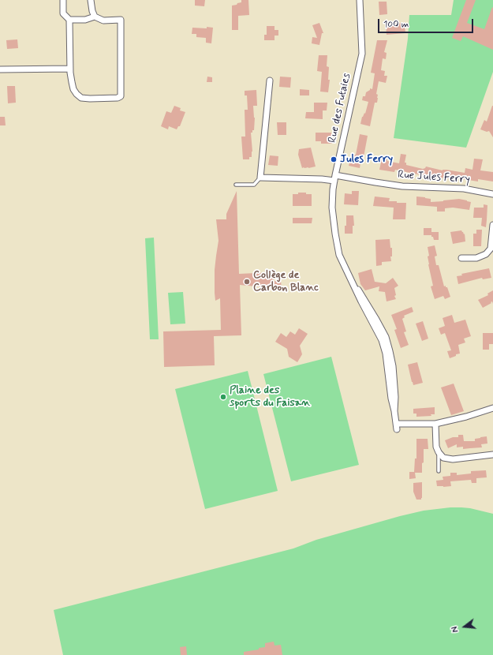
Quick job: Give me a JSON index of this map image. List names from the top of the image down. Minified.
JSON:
{"streets":{"street":["Rue des Futaies","Rue Jules Ferry"]},"crossings":[["Rue des Futaies","Rue Jules Ferry"]],"places":["Jules Ferry","Collège de Carbon Blanc","Plaine des sports du Faisan"],"scale_bar":"100 m","north":"left"}
